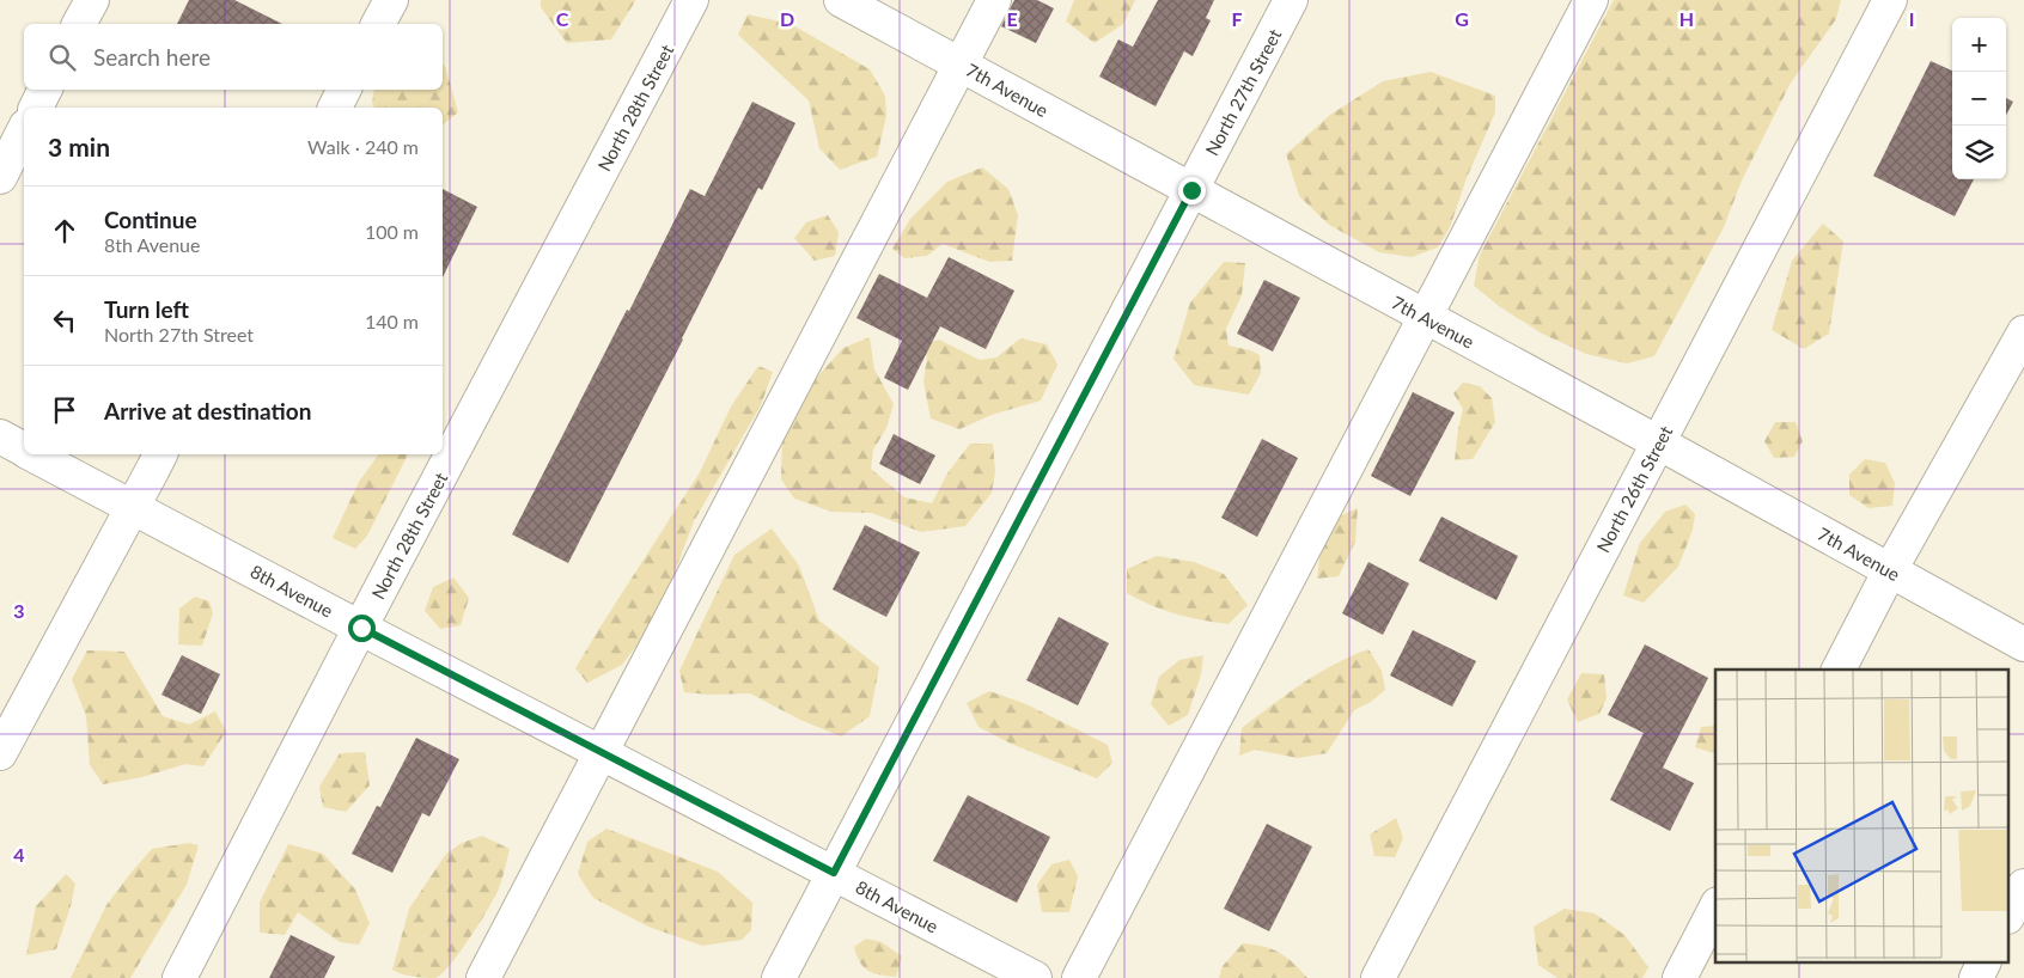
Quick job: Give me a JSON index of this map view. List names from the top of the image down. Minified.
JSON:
{"streets":{"street":["7th Avenue","North 27th Street","North 28th Street","North 26th Street","8th Avenue"]},"crossings":[["7th Avenue","North 27th Street"],["7th Avenue","North 26th Street"],["North 27th Street","8th Avenue"],["North 28th Street","8th Avenue"]],"page":{"map_buttons":["+","−"],"search":"Search here","heading":["3 min","Walk · 240 m"],"list":[["Continue","8th Avenue","100 m"],["Turn left","North 27th Street","140 m"],"Arrive at destination"]},"grid":{"columns":["C","D","E","F","G","H","I"],"rows":["3","4"]}}
